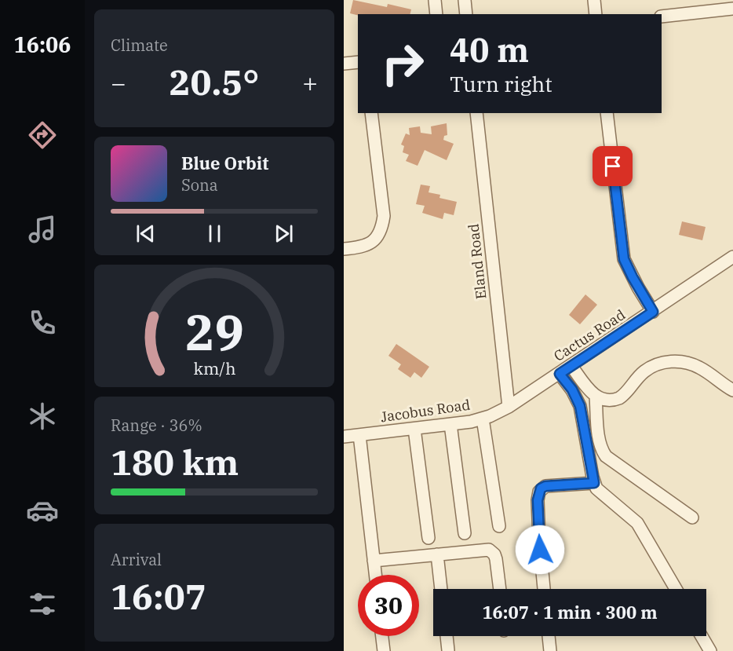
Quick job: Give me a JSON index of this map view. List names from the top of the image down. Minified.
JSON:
{"streets":{"street":["Eland Road","Cactus Road","Jacobus Road"]},"crossings":[["Eland Road","Cactus Road"],["Eland Road","Jacobus Road"],["Cactus Road","Jacobus Road"]],"page":{"tabs":"16:06","tile":["Climate",["Range · 36%","180 km"],["Arrival","16:07"]],"turn":["40 m","Turn right"],"heat":["−","20.5°","+"],"song":["Blue Orbit","Sona"],"limit":"30","trip":"16:07 · 1 min · 300 m","gauge":["29","km/h"]}}
